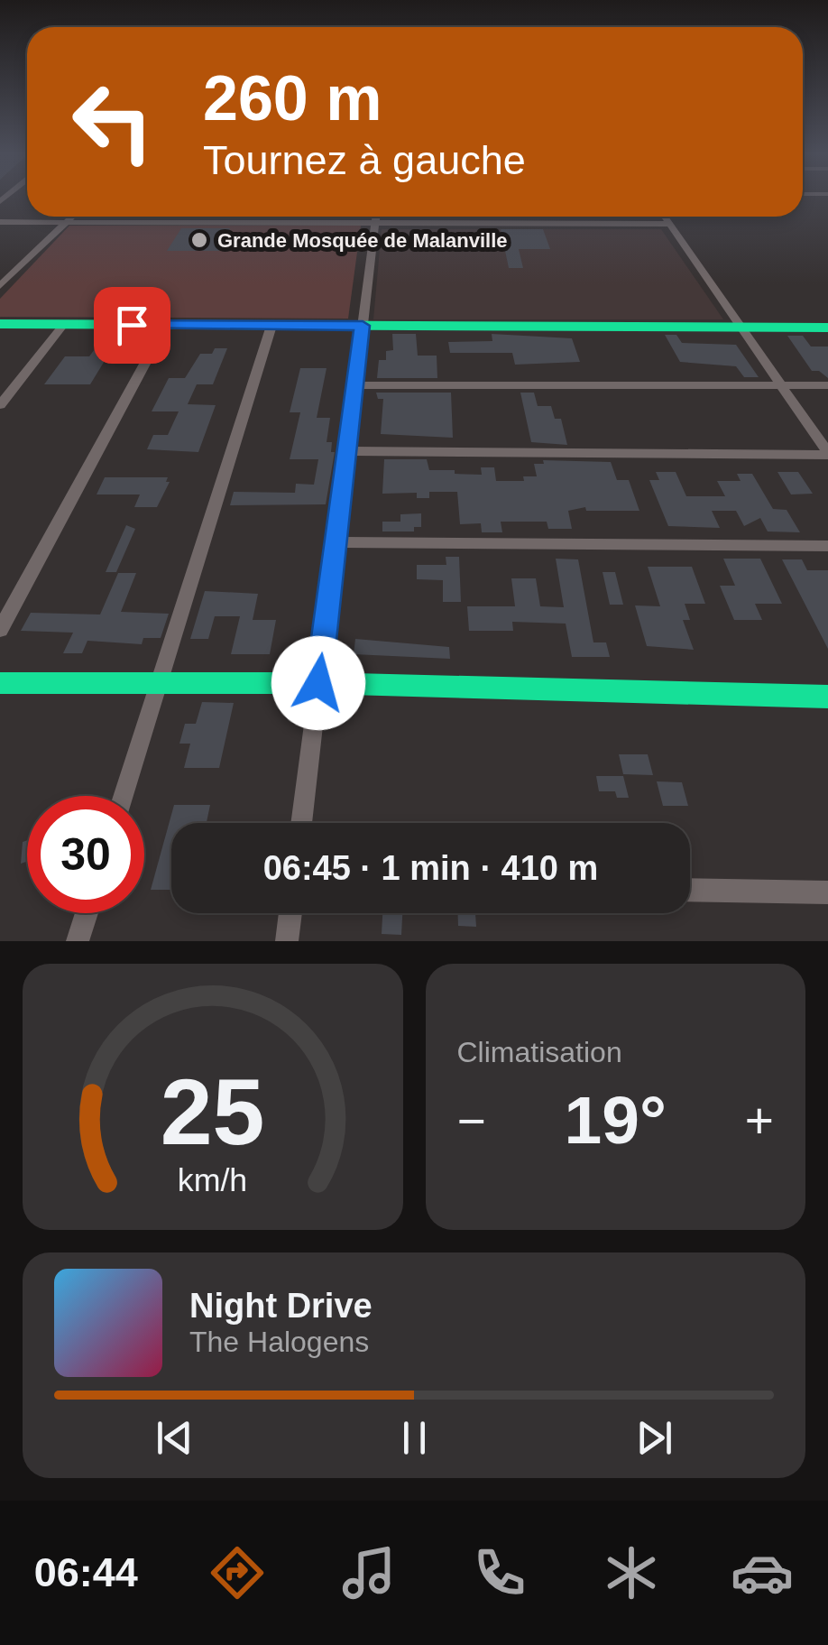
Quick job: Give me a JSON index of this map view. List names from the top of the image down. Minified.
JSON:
{"places":["Grande Mosquée de Malanville"],"page":{"turn":["260 m","Tournez à gauche"],"limit":"30","trip":"06:45 · 1 min · 410 m","tile":"Climatisation","heat":["−","19°","+"],"song":["Night Drive","The Halogens"],"tabs":"06:44","gauge":["25","km/h"]}}
